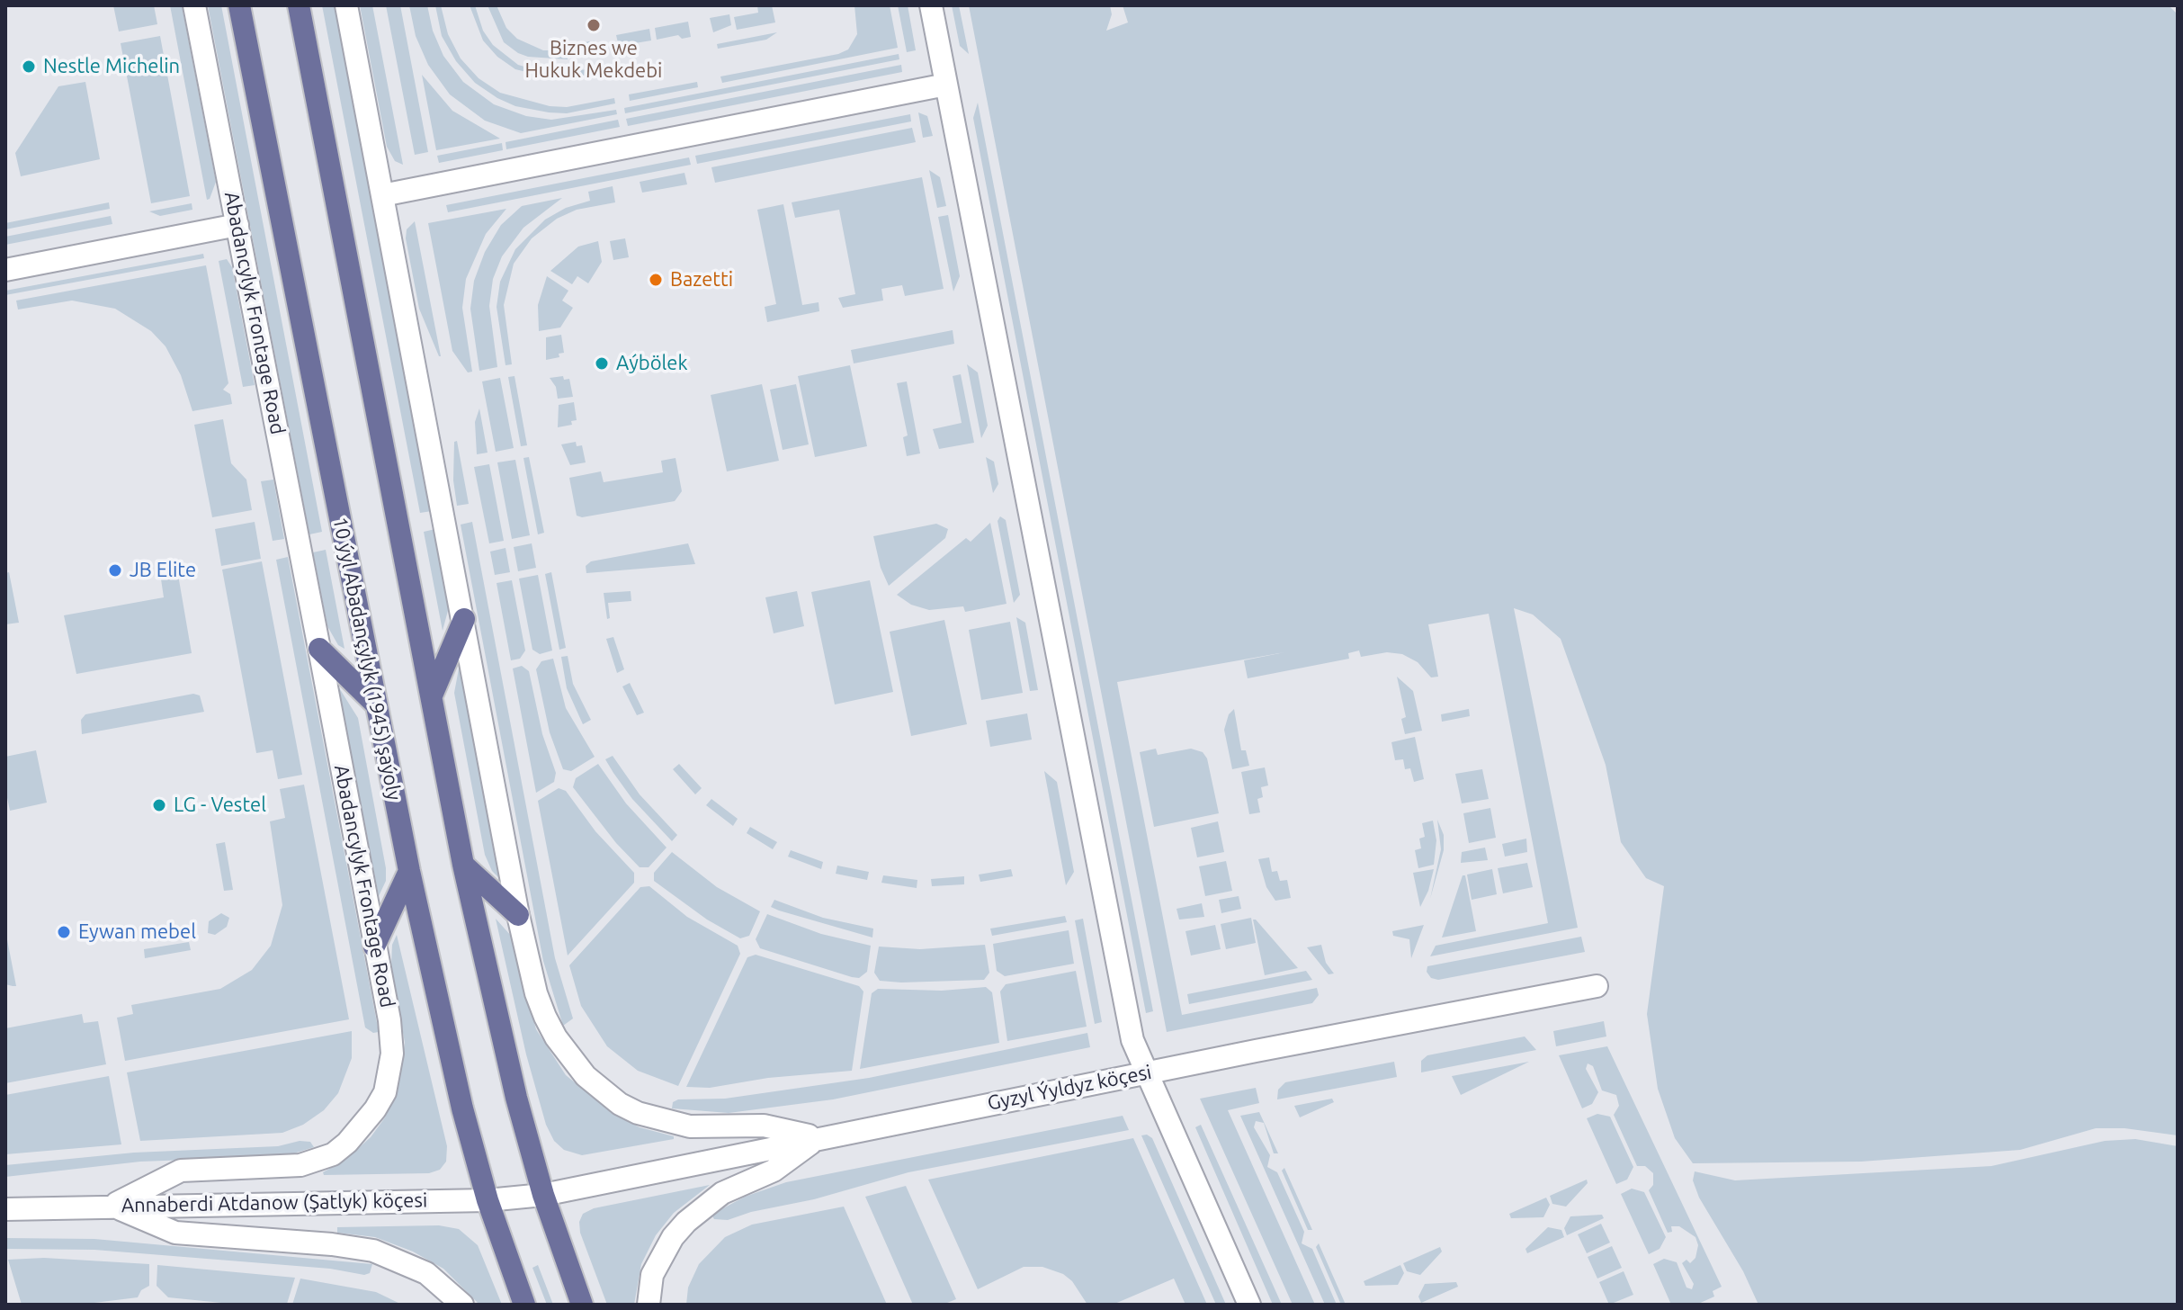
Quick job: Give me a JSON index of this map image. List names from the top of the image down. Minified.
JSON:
{"streets":{"main road":["10 ýyl Abadançylyk (1945) şaýoly"],"street":["Abadancylyk Frontage Road","Gyzyl Ýyldyz köçesi","Annaberdi Atdanow (Şatlyk) köçesi"]},"crossings":[["Abadancylyk Frontage Road","Annaberdi Atdanow (Şatlyk) köçesi"],["10 ýyl Abadançylyk (1945) şaýoly","Annaberdi Atdanow (Şatlyk) köçesi"],["Gyzyl Ýyldyz köçesi","Annaberdi Atdanow (Şatlyk) köçesi"]],"places":["Biznes we Hukuk Mekdebi","Nestle Michelin","Bazetti","Aýbölek","JB Elite","LG - Vestel","Eywan mebel"]}
